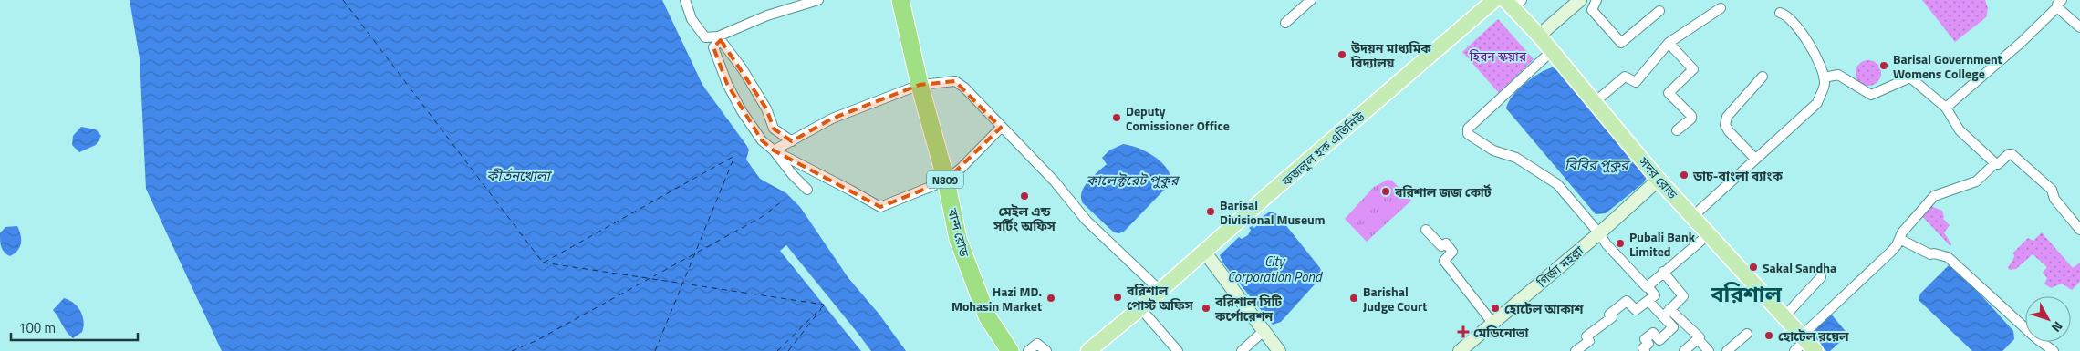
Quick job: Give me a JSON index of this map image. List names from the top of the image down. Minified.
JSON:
{"streets":{"highway":["N809","বান্দ রোড"],"main road":["ফজলুল হক এভিনিউ","সদর রোড","গির্জা মহল্লা"]},"crossings":[["সদর রোড","গির্জা মহল্লা"]],"districts":["বরিশাল"],"water":["বিবির পুকুর","কীর্তনখোলা","কালেক্টরেট পুকুর","City Corporation Pond"],"parks":["হিরন স্কয়ার"],"places":{"other":["উদয়ন মাধ্যমিক বিদ্যালয়","Barisal Government Womens College","Deputy Comissioner Office","ডাচ-বাংলা ব্যাংক","বরিশাল জজ কোর্ট","মেইল এন্ড সর্টিং অফিস","Barisal Divisional Museum","Pubali Bank Limited","Sakal Sandha","বরিশাল পোস্ট অফিস","Hazi MD. Mohasin Market","Barishal Judge Court","বরিশাল সিটি কর্পোরেশন","হোটেল আকাশ","হোটেল রয়েল"],"health":["মেডিনোভা"]},"scale_bar":"100 m","north":"bottom right"}
